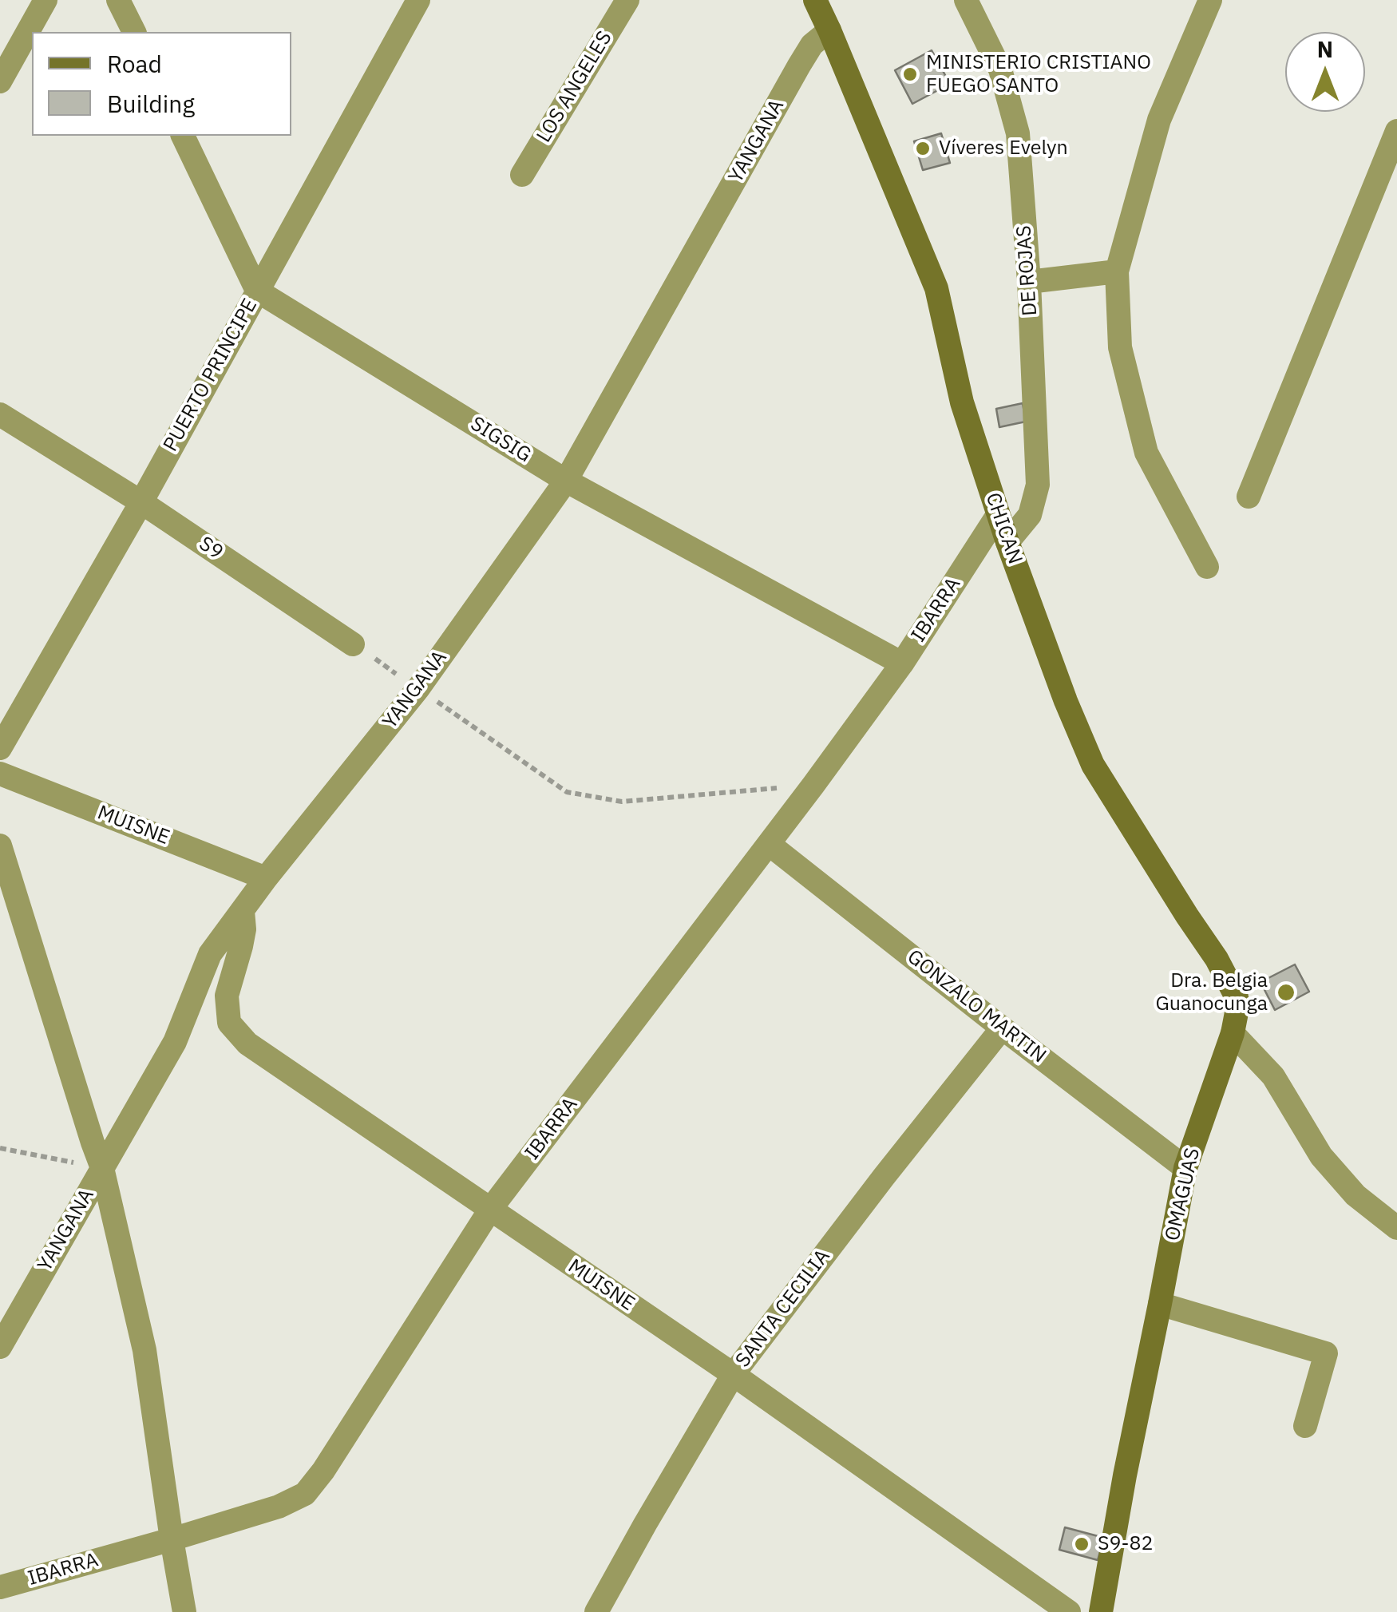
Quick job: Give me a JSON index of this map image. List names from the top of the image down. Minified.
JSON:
{"streets":{"street":["LOS ANGELES","YANGANA","DE ROJAS","PUERTO PRINCIPE","SIGSIG","CHICAN","S9","IBARRA","MUISNE","GONZALO MARTIN","OMAGUAS","SANTA CECILIA"]},"crossings":[["YANGANA","SIGSIG"],["YANGANA","CHICAN"],["YANGANA","MUISNE"],["DE ROJAS","CHICAN"],["PUERTO PRINCIPE","SIGSIG"],["PUERTO PRINCIPE","S9"],["SIGSIG","IBARRA"],["CHICAN","IBARRA"],["CHICAN","OMAGUAS"],["IBARRA","MUISNE"],["IBARRA","GONZALO MARTIN"],["MUISNE","SANTA CECILIA"],["GONZALO MARTIN","OMAGUAS"],["GONZALO MARTIN","SANTA CECILIA"]],"places":["MINISTERIO CRISTIANO FUEGO SANTO","Víveres Evelyn","Dra. Belgia Guanocunga","S9-82"],"legend":["Road","Building"],"north":"top"}
